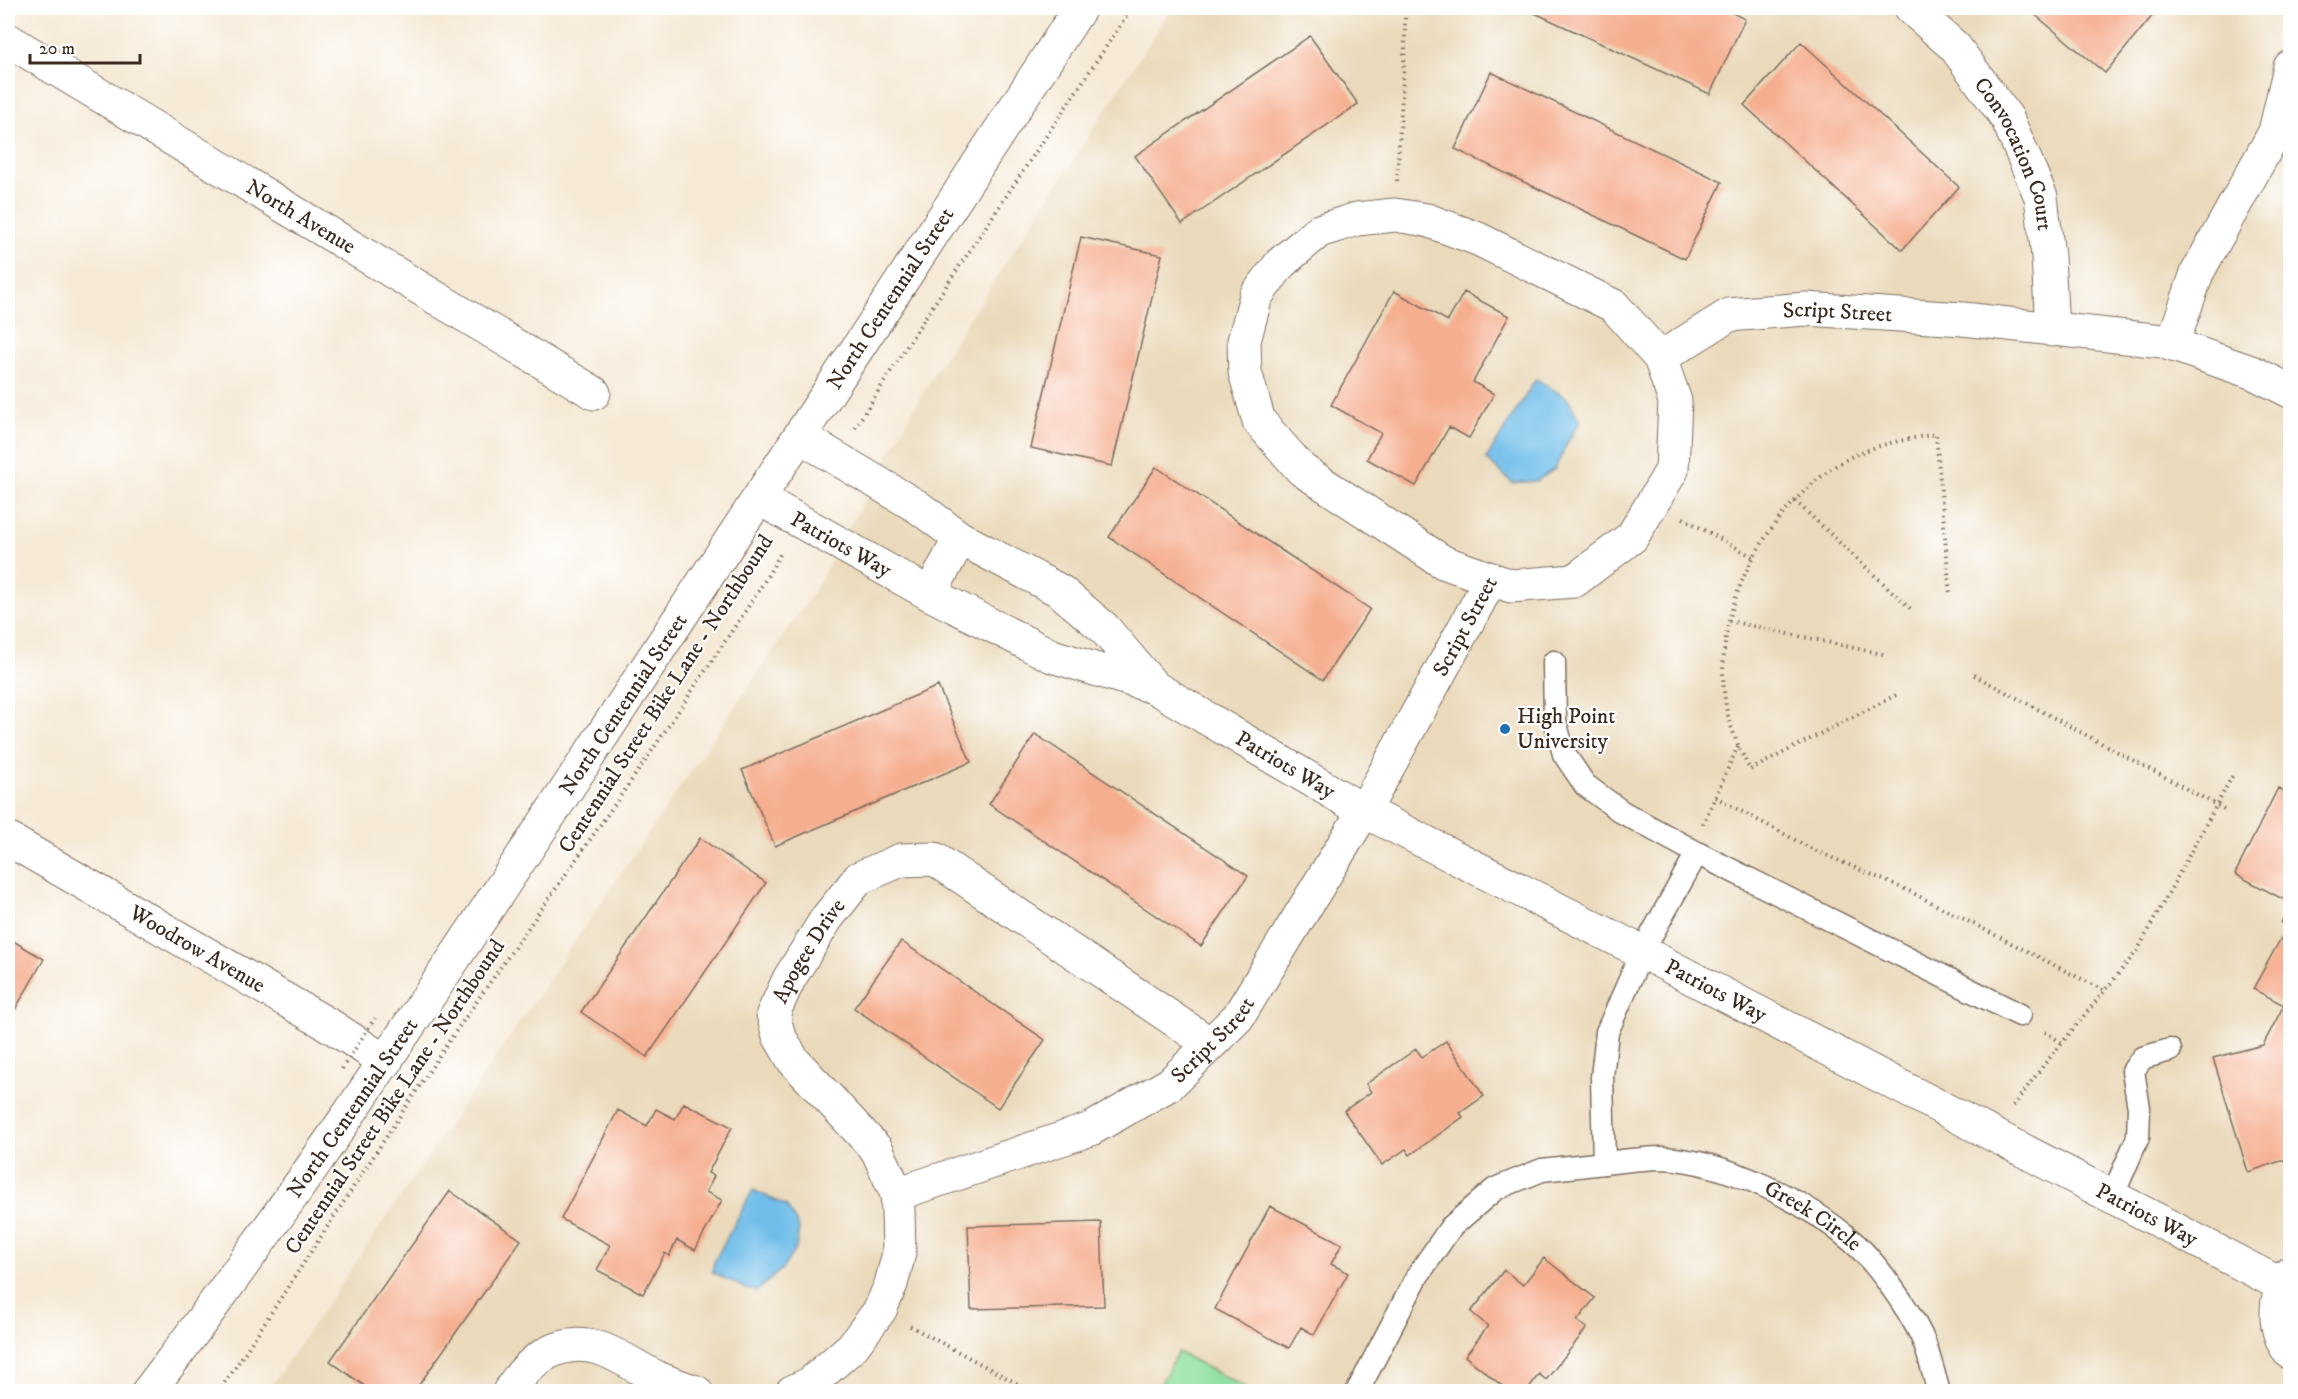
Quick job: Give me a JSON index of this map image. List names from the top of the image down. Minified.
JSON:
{"streets":{"street":["Convocation Court","North Avenue","North Centennial Street","Script Street","Patriots Way","Woodrow Avenue","Apogee Drive"],"lane":["Greek Circle"],"path":["Centennial Street Bike Lane - Northbound"]},"crossings":[["Convocation Court","Script Street"],["North Centennial Street","Patriots Way"],["North Centennial Street","Woodrow Avenue"],["Script Street","Patriots Way"],["Script Street","Apogee Drive"],["Patriots Way","Centennial Street Bike Lane - Northbound"]],"places":["High Point University"],"scale_bar":"20 m"}
